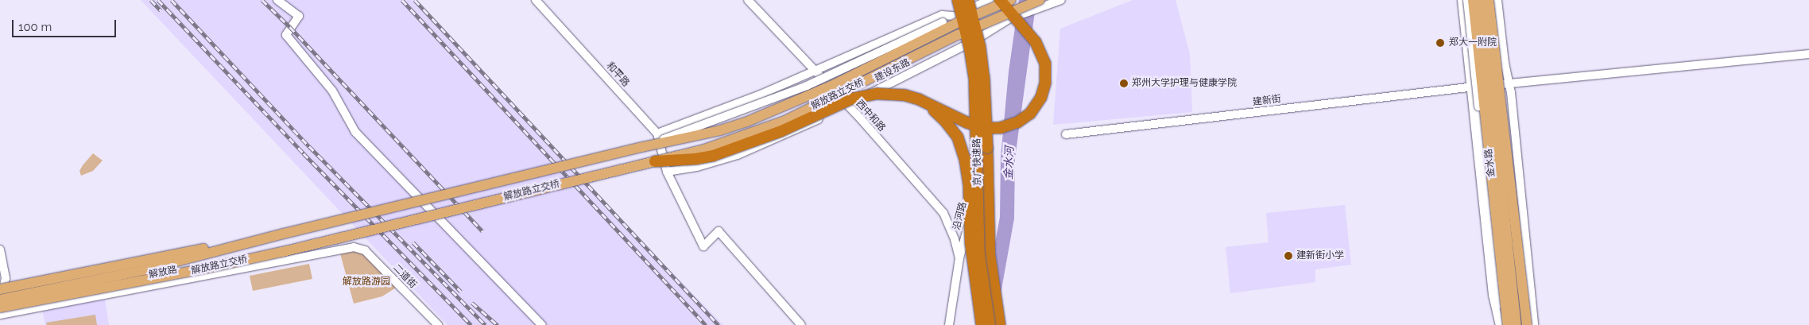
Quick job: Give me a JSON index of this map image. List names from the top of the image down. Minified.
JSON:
{"streets":{"highway":["京广快速路"],"main road":["解放路立交桥","金水路"],"street":["建设东路","和平路","建新街","西中和路","沿河路","解放路","二道街"]},"crossings":[["建设东路","和平路"],["建设东路","解放路立交桥"],["建设东路","西中和路"],["建设东路","沿河路"],["西中和路","沿河路"],["解放路","二道街"]],"water":["金水河"],"parks":["解放路游园"],"places":["郑大一附院","郑州大学护理与健康学院","建新街小学"],"scale_bar":"100 m"}
